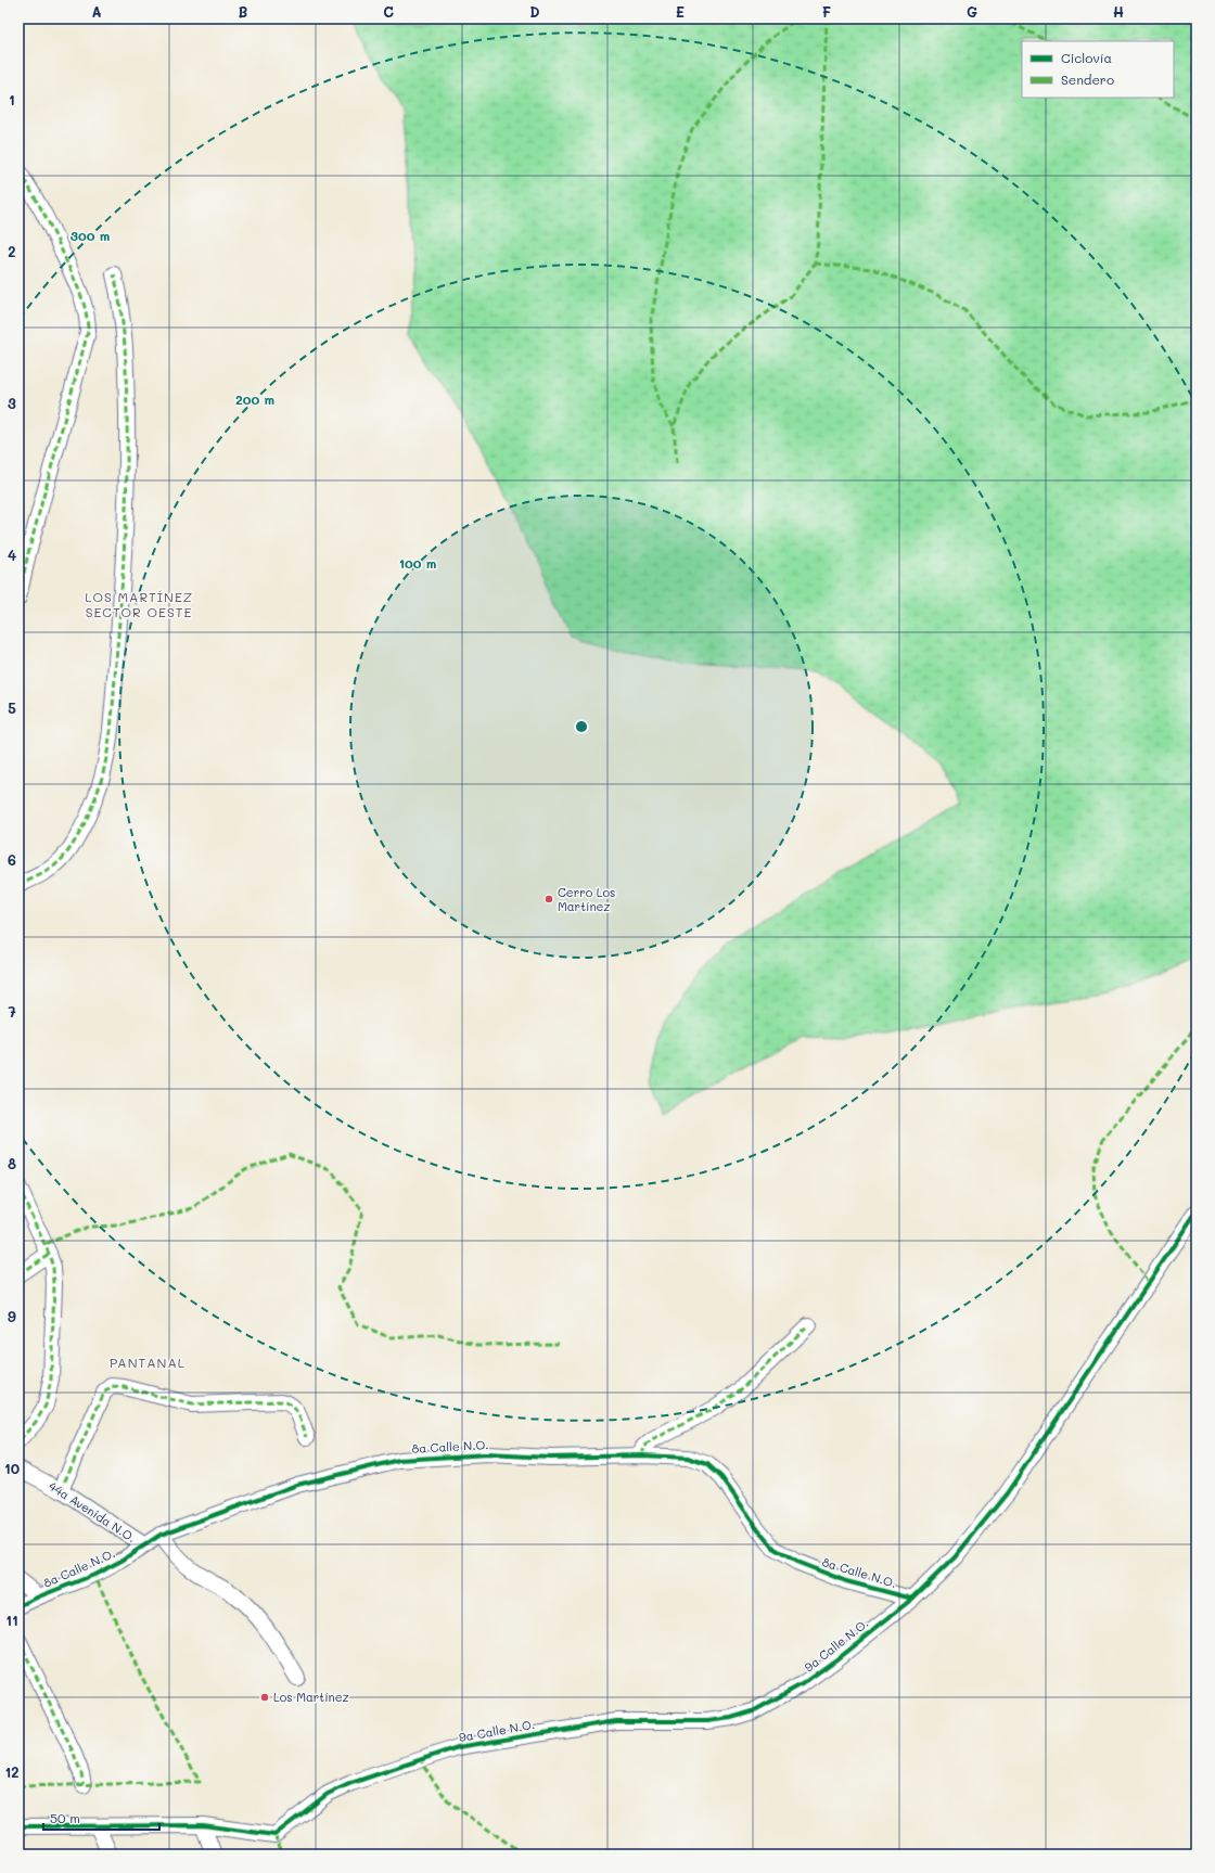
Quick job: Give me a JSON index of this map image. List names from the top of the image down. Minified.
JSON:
{"streets":{"street":["8a Calle N.O.","44a Avenida N.O.","9a Calle N.O."]},"crossings":[["8a Calle N.O.","44a Avenida N.O."],["8a Calle N.O.","9a Calle N.O."]],"districts":["LOS MARTÍNEZ SECTOR OESTE","PANTANAL"],"places":["Cerro Los Martínez","Los Martínez"],"legend":["Ciclovía","Sendero"],"scale_bar":"50 m","grid":{"columns":["A","B","C","D","E","F","G","H"],"rows":["1","2","3","4","5","6","7","8","9","10","11","12"]},"rings":["300 m","200 m","100 m"]}
